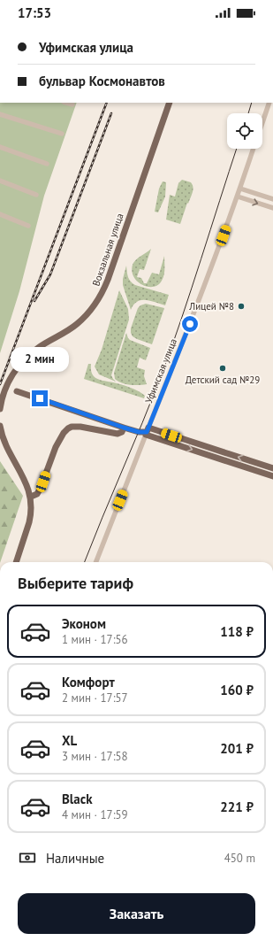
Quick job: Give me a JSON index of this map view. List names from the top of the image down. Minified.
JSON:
{"streets":{"main road":["Вокзальная улица"],"street":["Уфимская улица"]},"places":["Лицей №8","Детский сад №29"],"page":{"status":"17:53","banner":["Уфимская улица","бульвар Космонавтов"],"bubble":"2 мин","heading":"Выберите тариф","list":[{"name":"Эконом","note":"1 мин · 17:56","value":"118 ₽"},{"name":"Комфорт","note":"2 мин · 17:57","value":"160 ₽"},{"name":"XL","note":"3 мин · 17:58","value":"201 ₽"},{"name":"Black","note":"4 мин · 17:59","value":"221 ₽"}],"pay":["Наличные","450 m"],"buttons":"Заказать"}}
